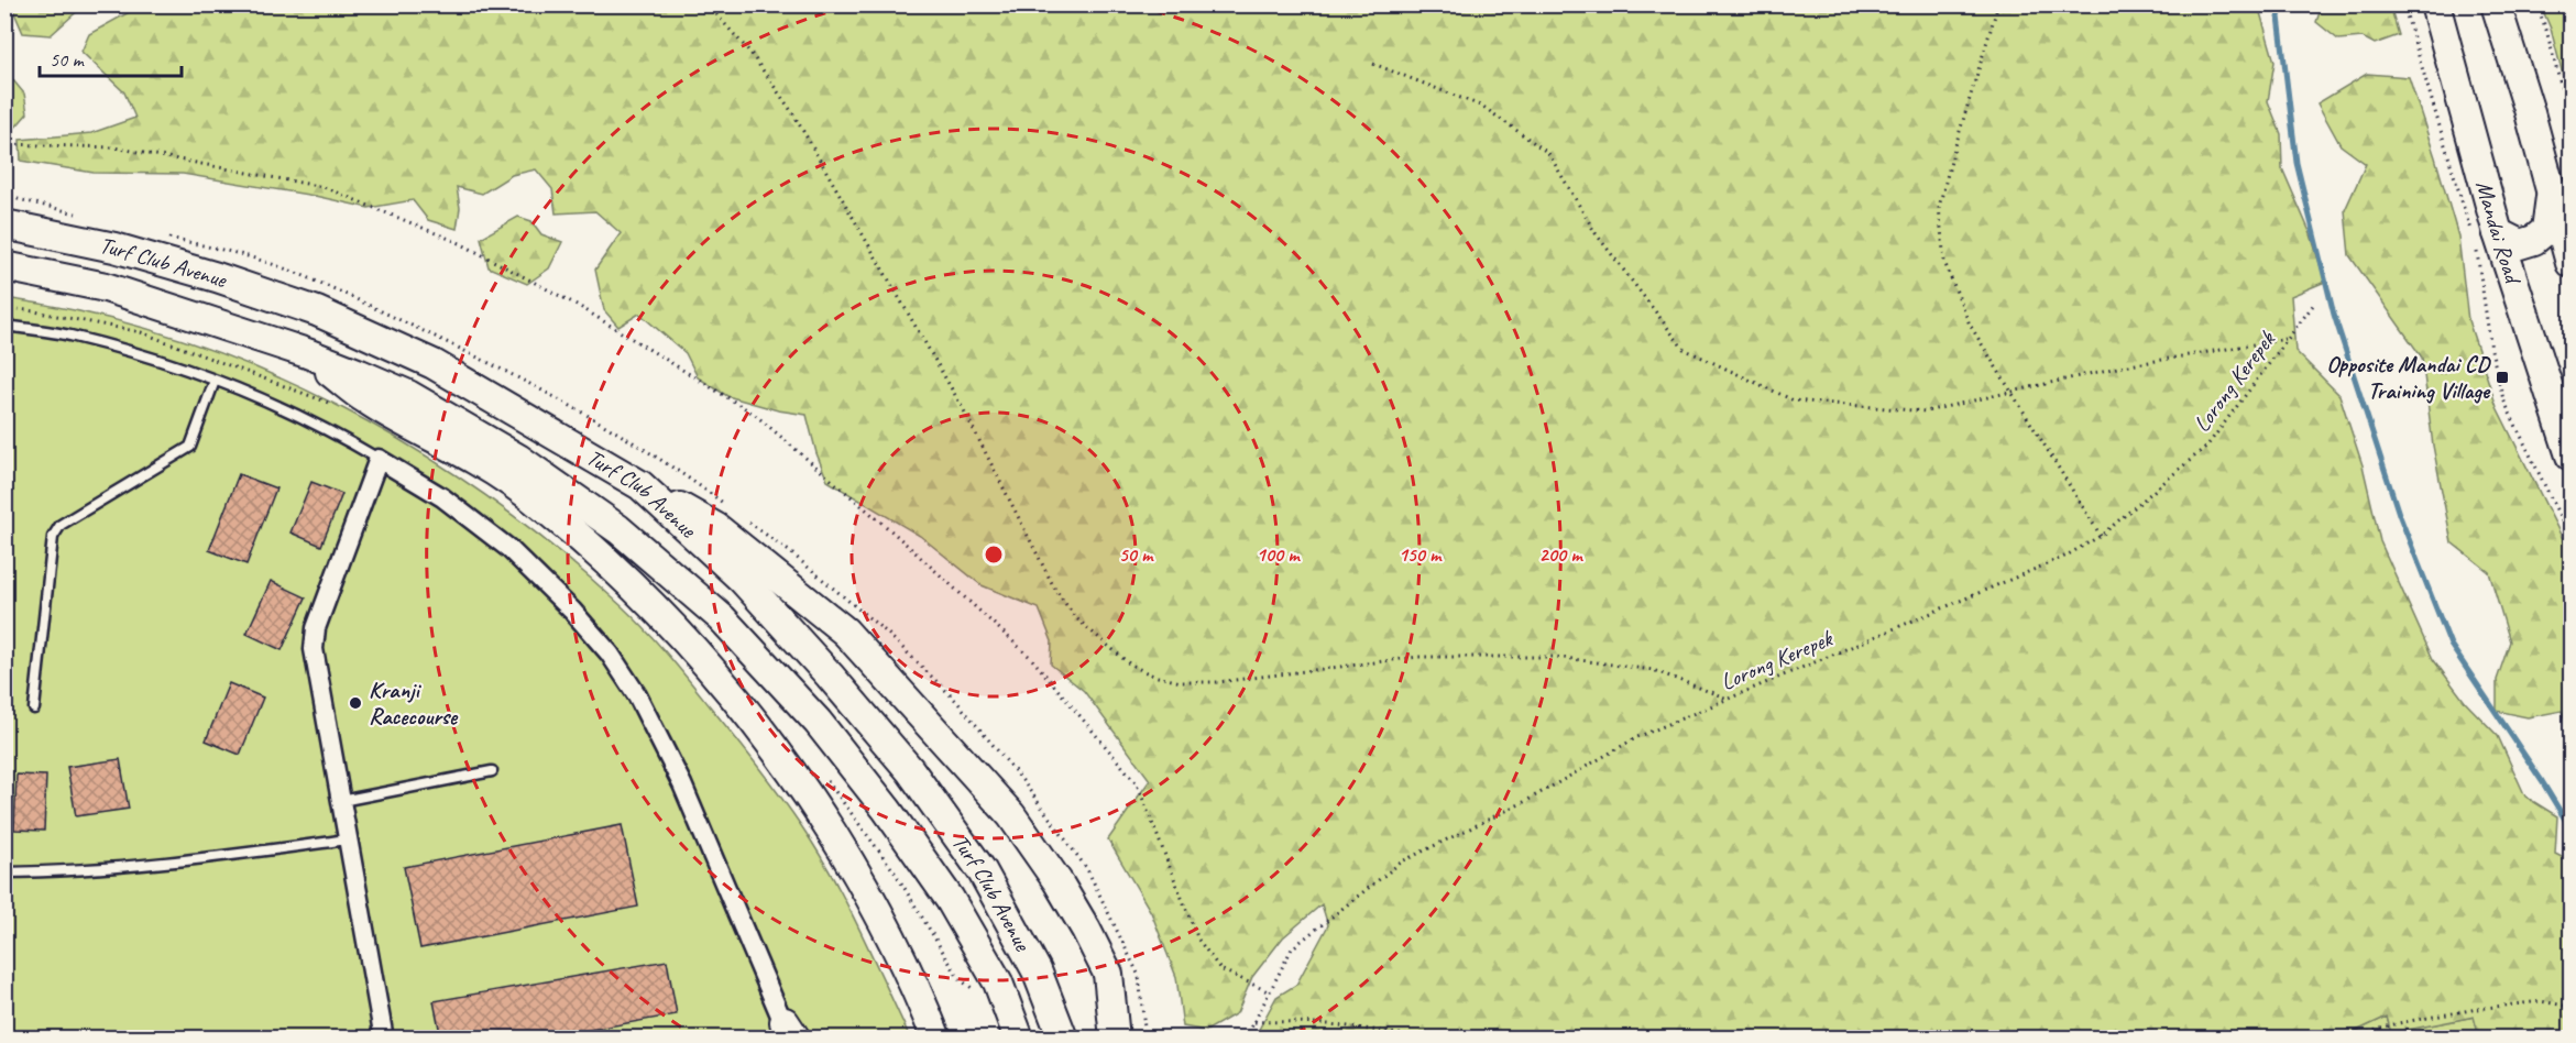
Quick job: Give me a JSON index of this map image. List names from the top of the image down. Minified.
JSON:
{"streets":{"main road":["Mandai Road","Turf Club Avenue"],"path":["Lorong Kerepek"]},"places":{"transit":["Opposite Mandai CD Training Village"],"other":["Kranji Racecourse"]},"scale_bar":"50 m","rings":["50 m","100 m","150 m","200 m"]}
